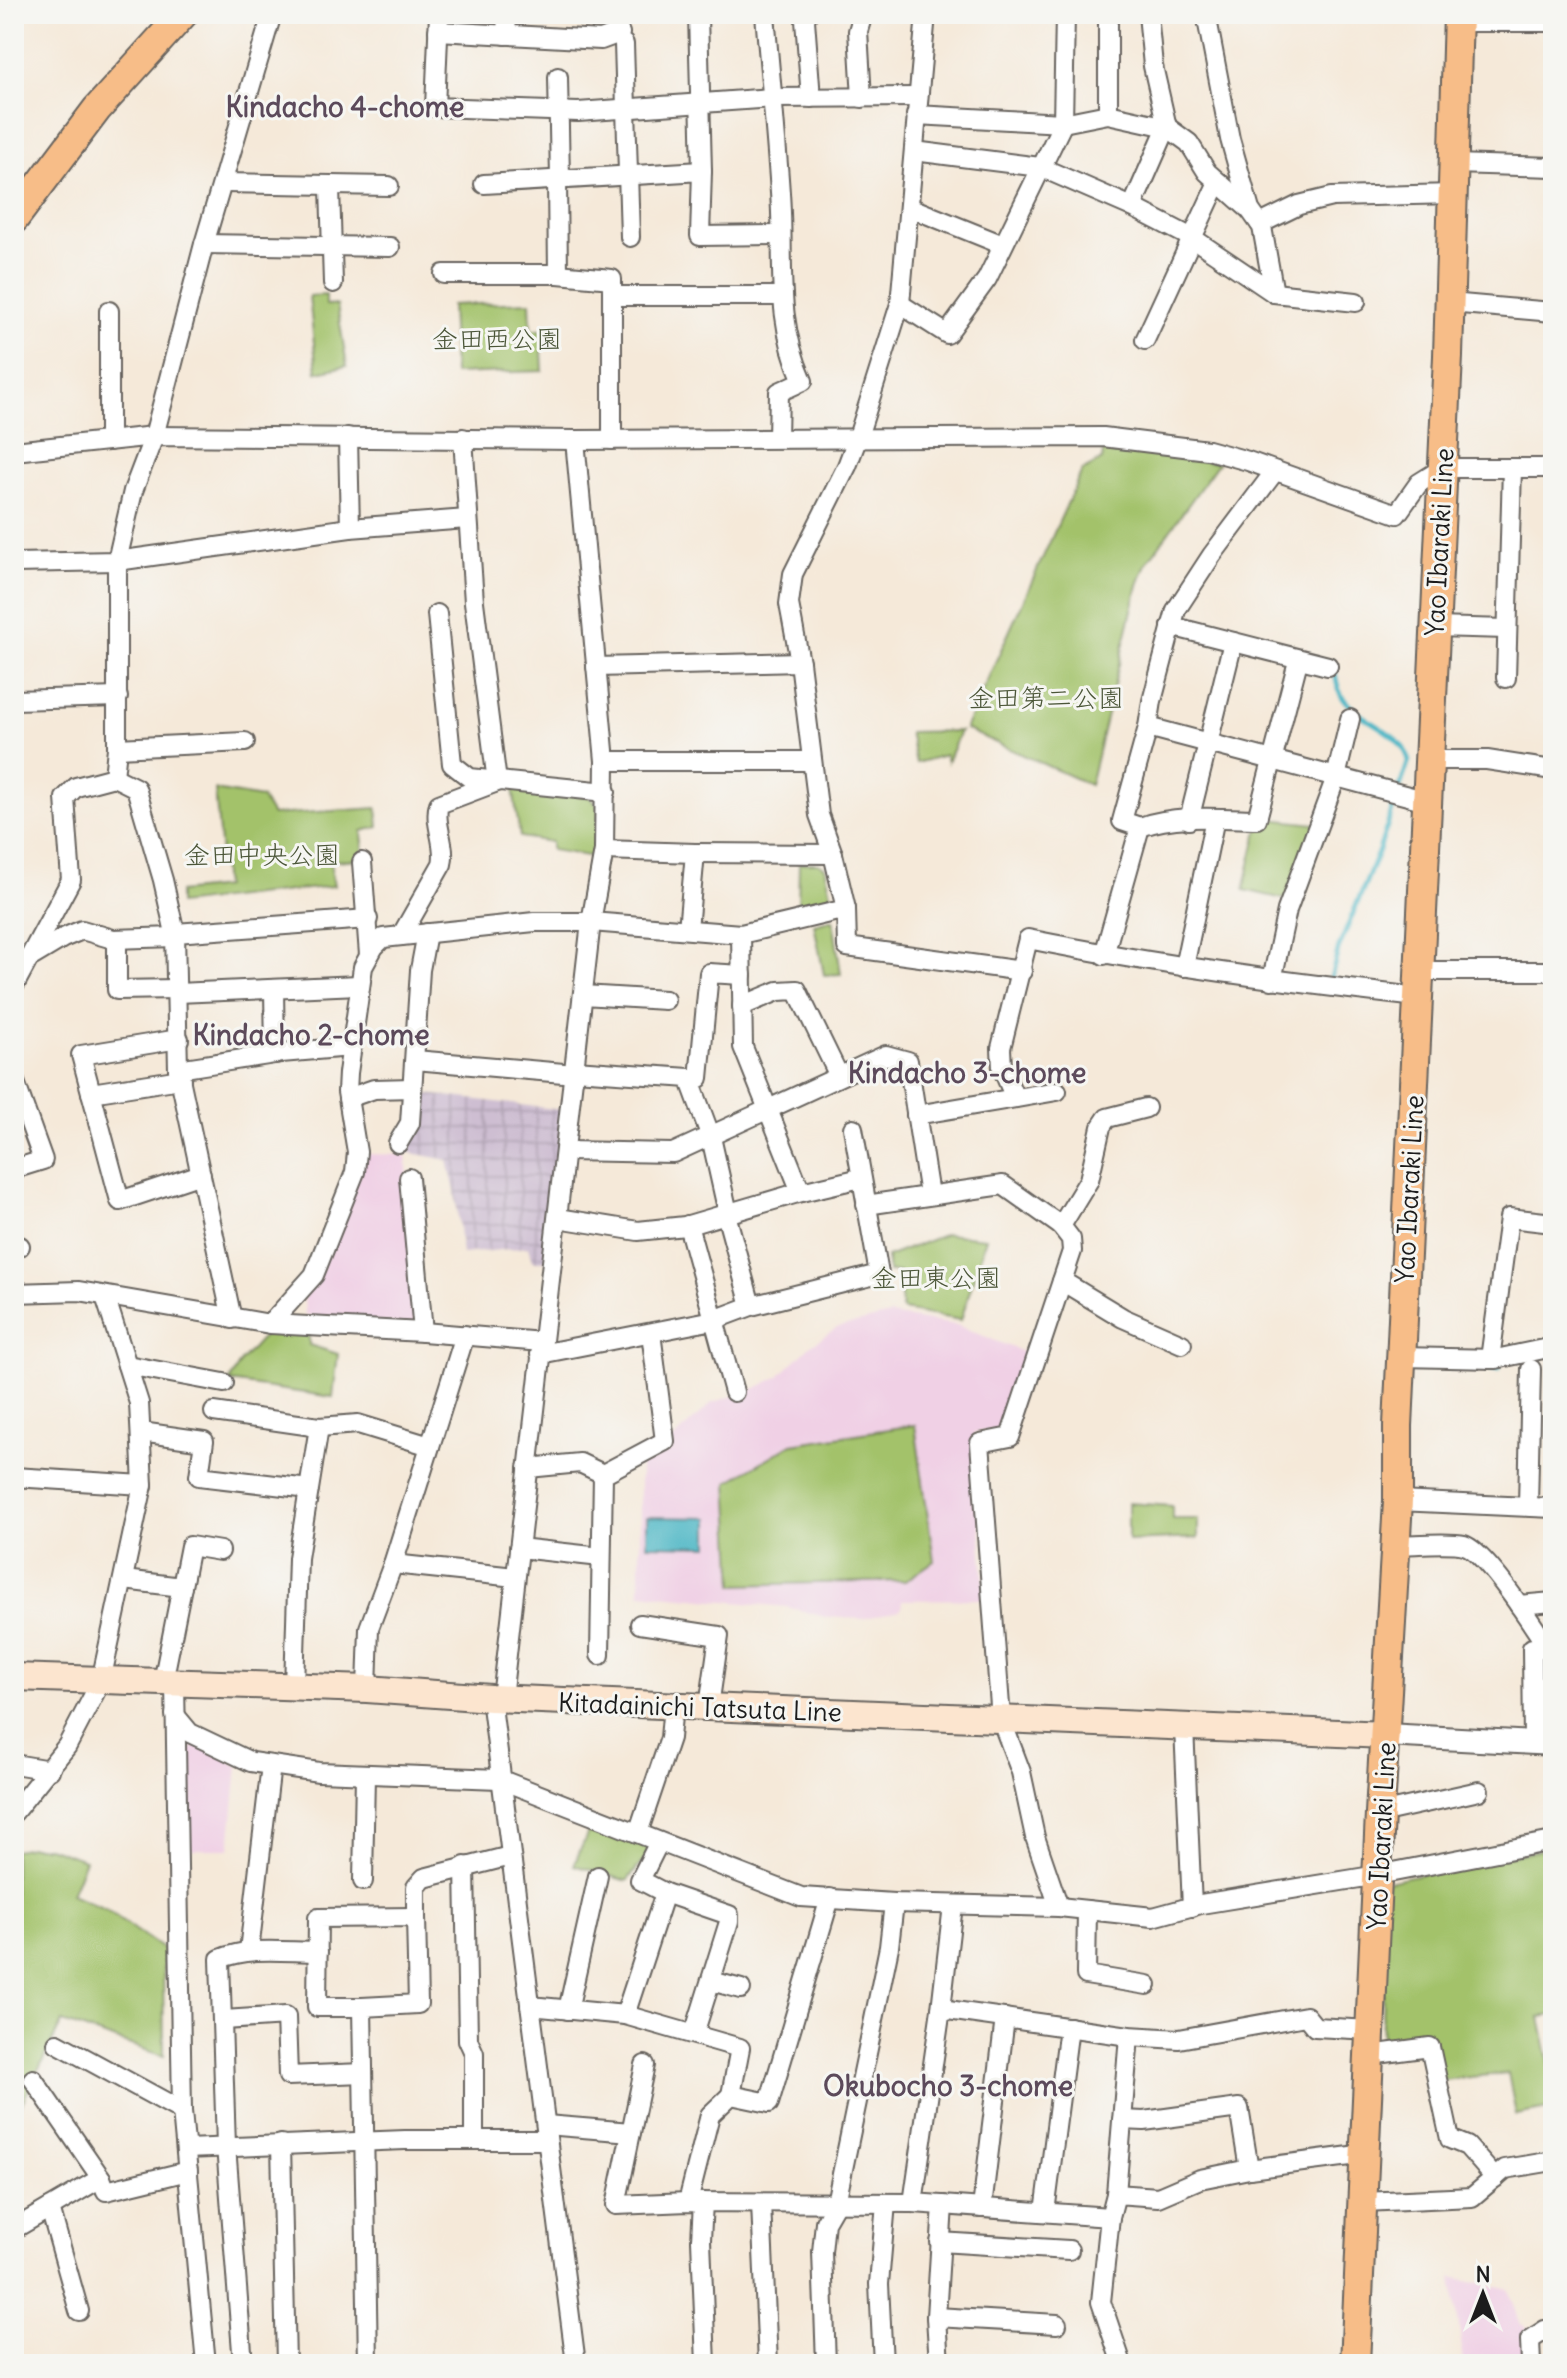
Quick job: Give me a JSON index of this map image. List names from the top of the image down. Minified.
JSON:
{"streets":{"main road":["Yao Ibaraki Line","Kitadainichi Tatsuta Line"]},"crossings":[["Yao Ibaraki Line","Kitadainichi Tatsuta Line"]],"districts":["Kindacho 4-chome","Kindacho 2-chome","Kindacho 3-chome","Okubocho 3-chome"],"parks":["金田西公園","金田第二公園","金田中央公園","金田東公園"],"north":"top"}
